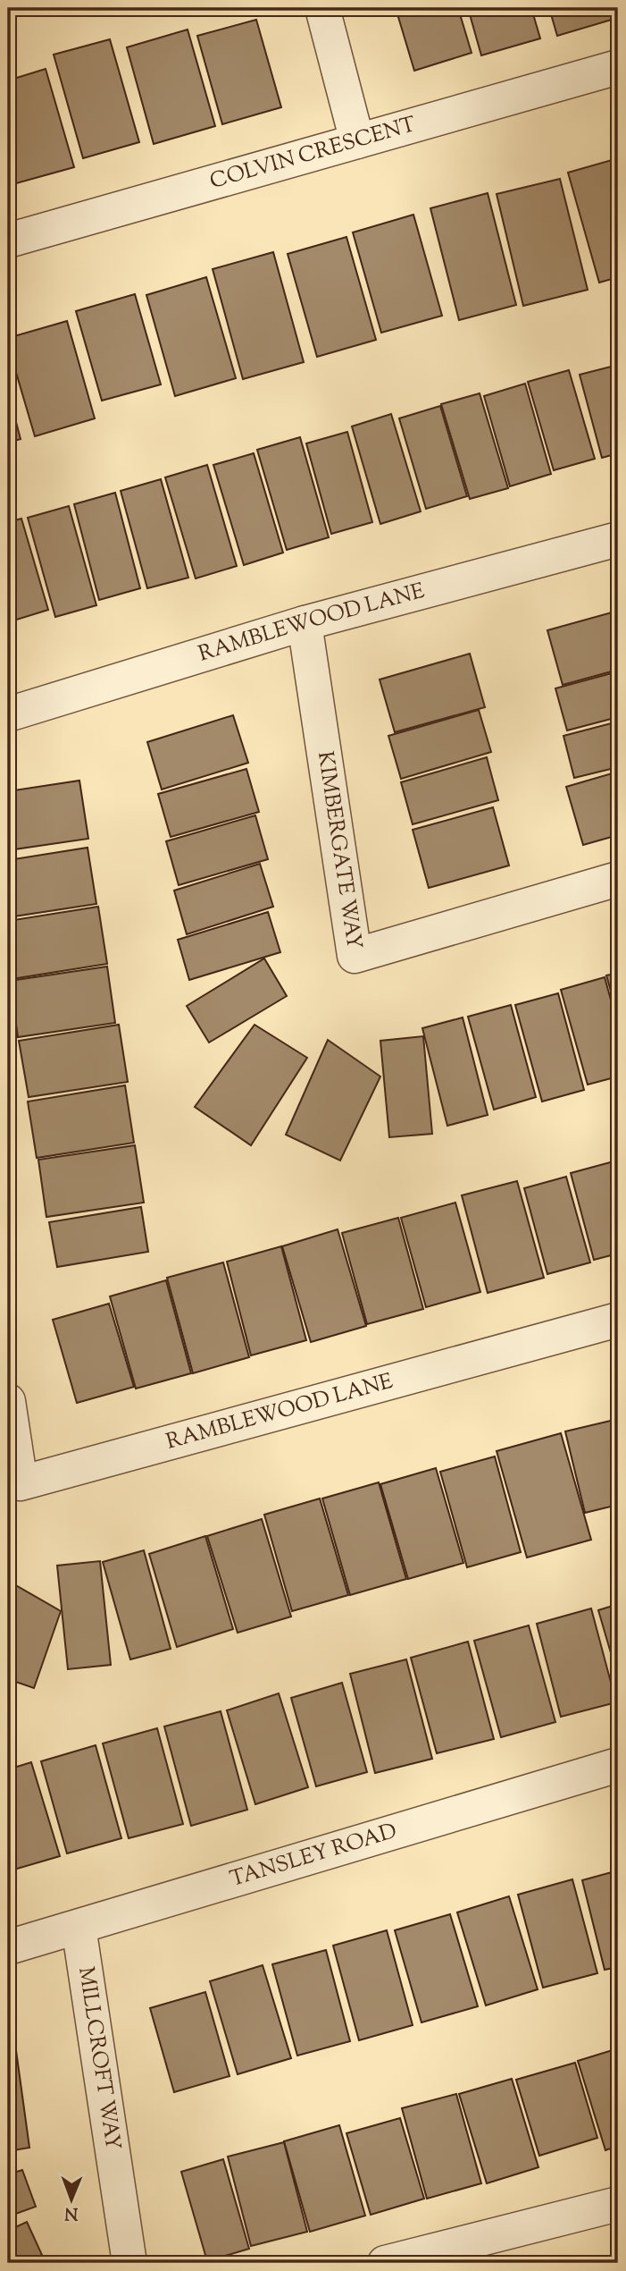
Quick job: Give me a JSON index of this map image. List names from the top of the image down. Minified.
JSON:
{"streets":{"street":["COLVIN CRESCENT","RAMBLEWOOD LANE","KIMBERGATE WAY","TANSLEY ROAD","MILLCROFT WAY"]},"crossings":[["RAMBLEWOOD LANE","KIMBERGATE WAY"],["TANSLEY ROAD","MILLCROFT WAY"]],"north":"bottom"}
